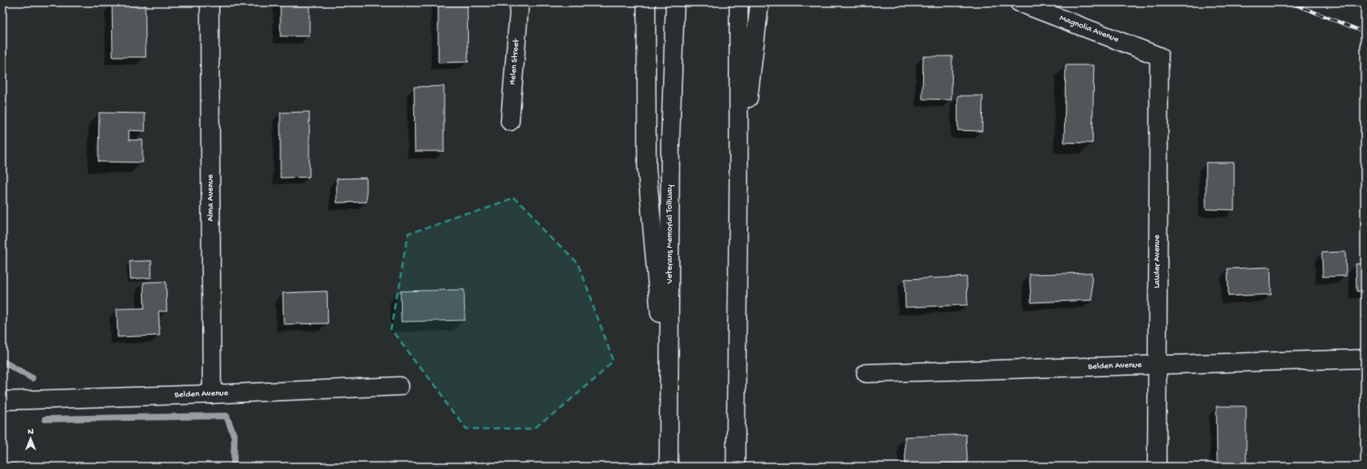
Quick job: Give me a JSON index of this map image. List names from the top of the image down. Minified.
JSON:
{"streets":{"main road":["Magnolia Avenue","Helen Street","Alma Avenue","Veterans Memorial Tollway","Lawler Avenue","Belden Avenue"]},"crossings":[["Magnolia Avenue","Lawler Avenue"],["Alma Avenue","Belden Avenue"],["Lawler Avenue","Belden Avenue"]],"north":"top"}
